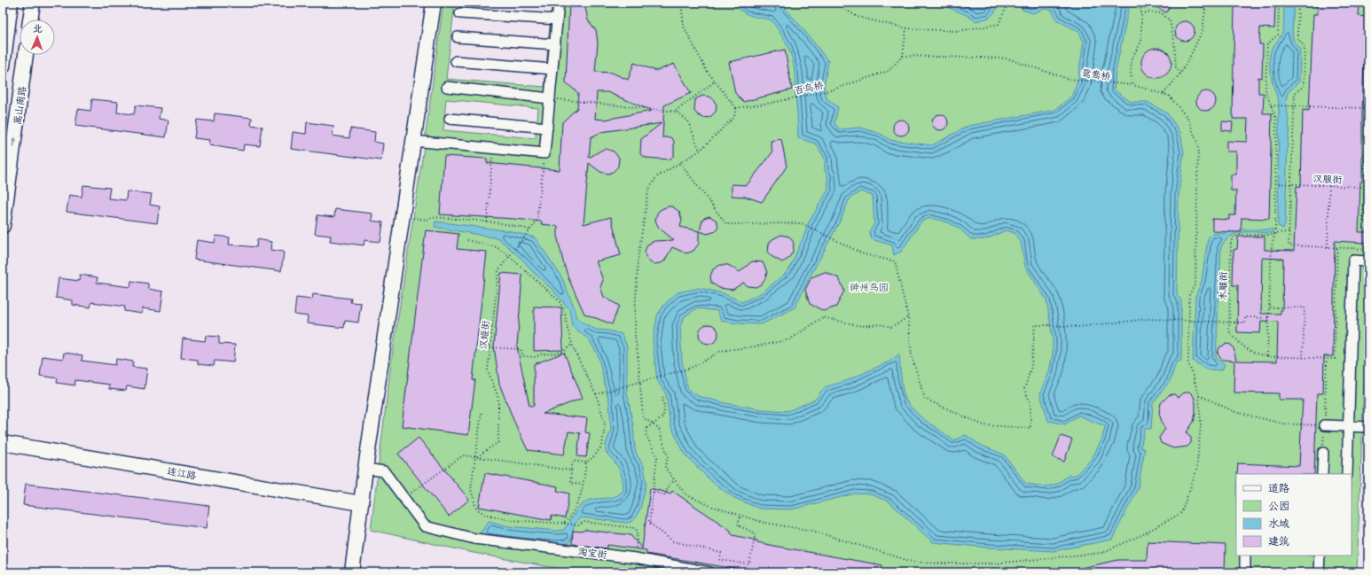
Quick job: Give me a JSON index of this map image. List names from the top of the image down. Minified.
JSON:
{"streets":{"street":["嵩山南路","连江路","淘宝街"],"path":["鸳鸯桥","百鸟桥","汉服街","木雕街","汉姬街"]},"crossings":[["鸳鸯桥","百鸟桥"]],"one_way":["嵩山南路"],"parks":["神州鸟园"],"legend":["道路","公园","水域","建筑"],"north":"top"}
